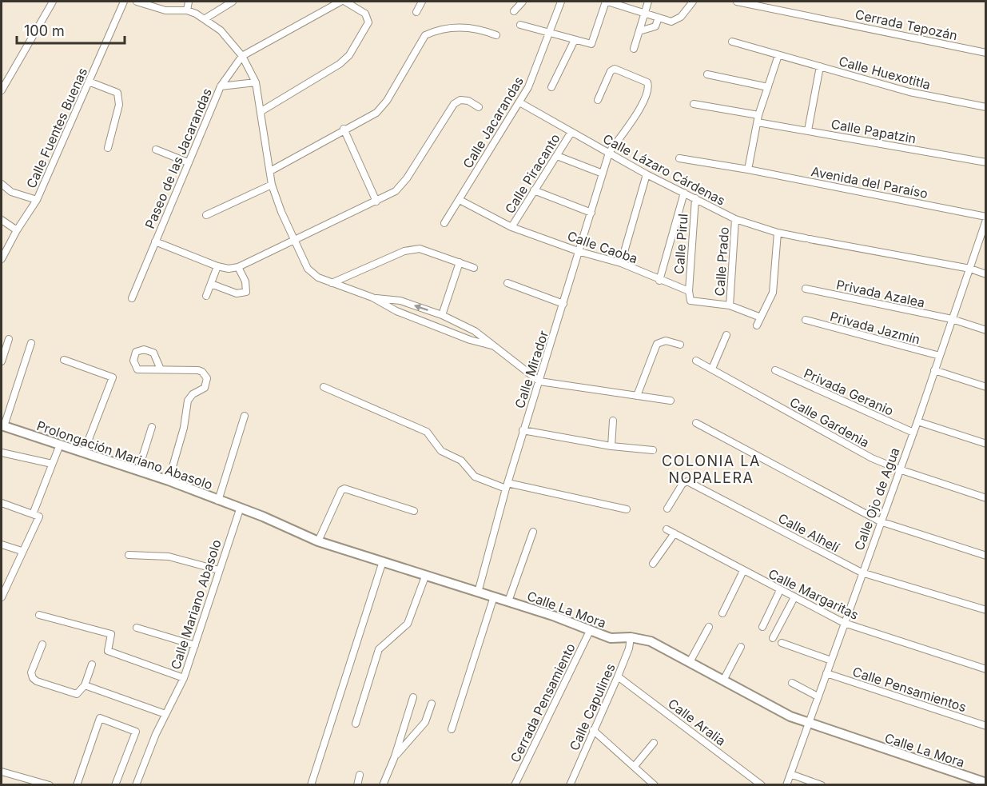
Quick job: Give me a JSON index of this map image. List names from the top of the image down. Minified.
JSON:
{"streets":{"street":["Cerrada Tepozán","Calle Huexotitla","Calle Jacarandas","Calle Fuentes Buenas","Calle Papatzin","Paseo de las Jacarandas","Calle Lázaro Cárdenas","Calle Piracanto","Avenida del Paraíso","Calle Pirul","Calle Caoba","Calle Prado","Privada Azalea","Privada Jazmín","Calle Mirador","Privada Geranio","Calle Gardenia","Prolongación Mariano Abasolo","Calle Ojo de Agua","Calle Alhelí","Calle Margaritas","Calle Mariano Abasolo","Calle La Mora","Calle Pensamientos","Cerrada Pensamiento","Calle Capulines","Calle Aralia"]},"crossings":[["Calle Jacarandas","Calle Lázaro Cárdenas"],["Calle Jacarandas","Calle Caoba"],["Calle Lázaro Cárdenas","Calle Piracanto"],["Calle Lázaro Cárdenas","Calle Pirul"],["Calle Lázaro Cárdenas","Calle Prado"],["Calle Lázaro Cárdenas","Calle Mirador"],["Calle Lázaro Cárdenas","Calle Ojo de Agua"],["Calle Piracanto","Calle Caoba"],["Avenida del Paraíso","Calle Ojo de Agua"],["Calle Pirul","Calle Caoba"],["Calle Caoba","Calle Prado"],["Calle Caoba","Calle Mirador"],["Privada Azalea","Calle Ojo de Agua"],["Privada Jazmín","Calle Ojo de Agua"],["Calle Mirador","Calle La Mora"],["Privada Geranio","Calle Ojo de Agua"],["Calle Gardenia","Calle Ojo de Agua"],["Prolongación Mariano Abasolo","Calle Mariano Abasolo"],["Prolongación Mariano Abasolo","Calle La Mora"],["Calle Ojo de Agua","Calle Alhelí"],["Calle Ojo de Agua","Calle Margaritas"],["Calle Ojo de Agua","Calle La Mora"],["Calle Ojo de Agua","Calle Pensamientos"],["Calle Mariano Abasolo","Calle La Mora"],["Calle La Mora","Cerrada Pensamiento"],["Calle La Mora","Calle Capulines"],["Calle Capulines","Calle Aralia"]],"districts":["COLONIA LA NOPALERA"],"scale_bar":"100 m"}
